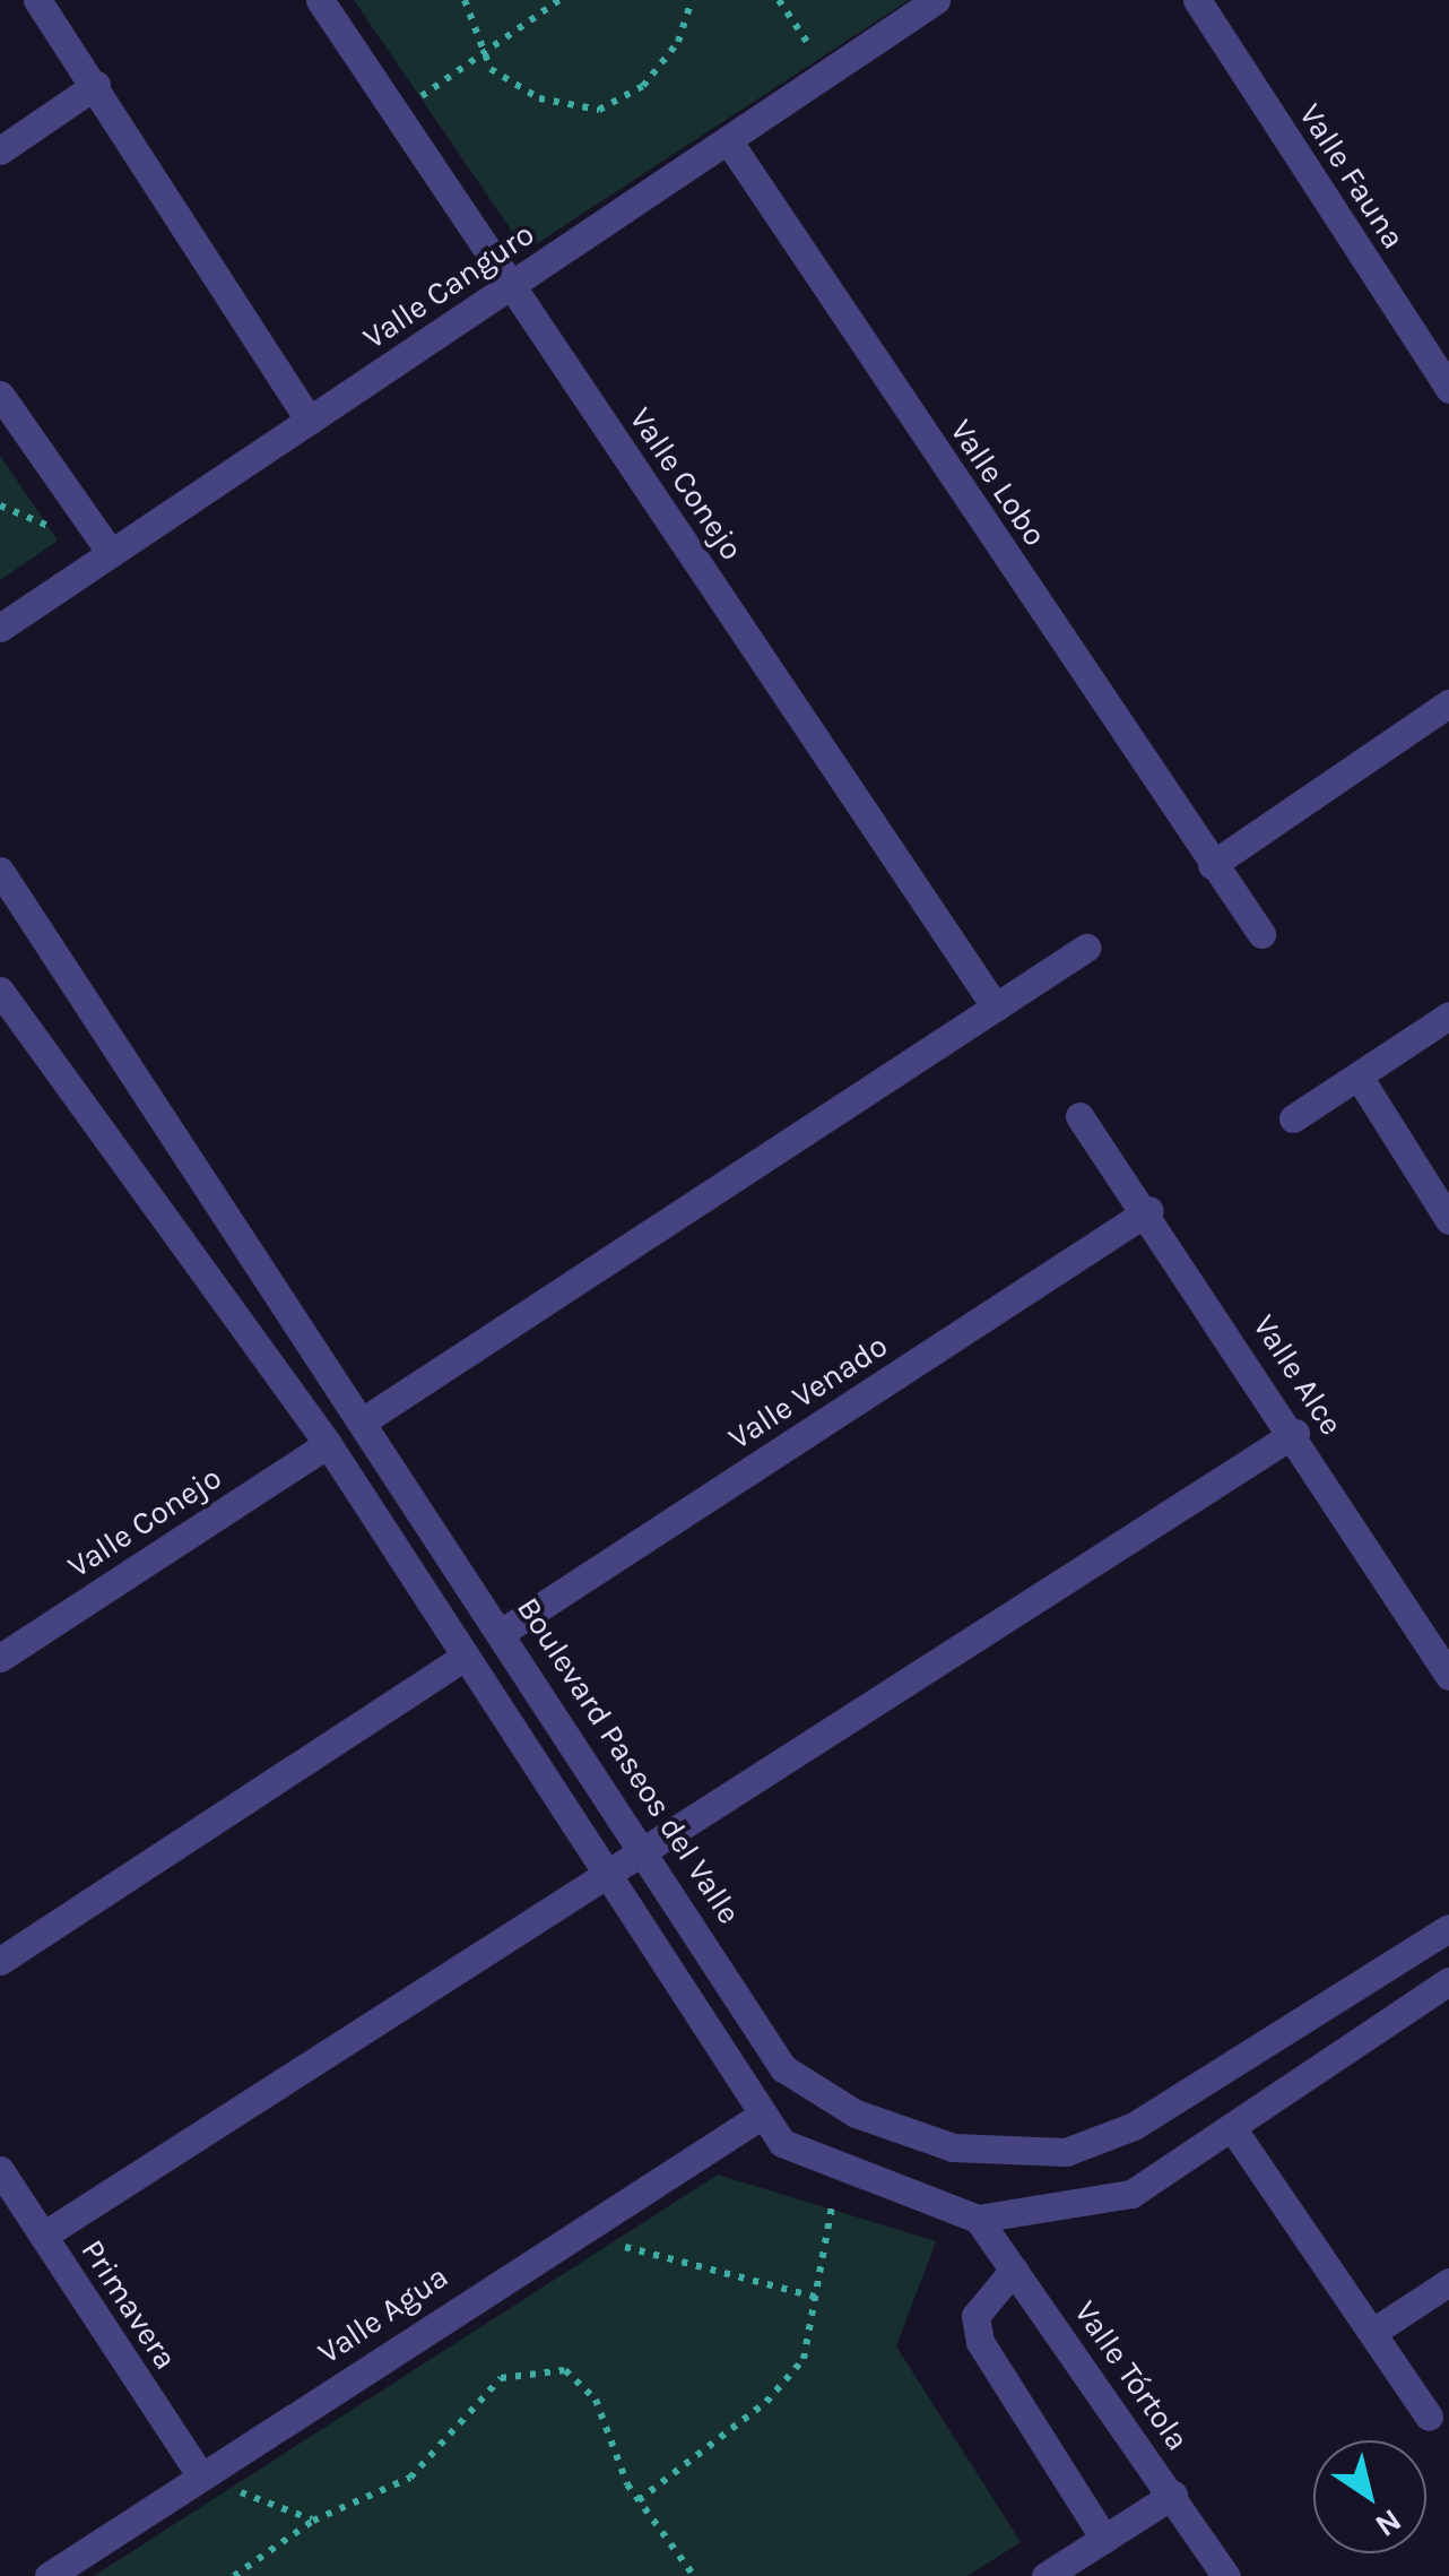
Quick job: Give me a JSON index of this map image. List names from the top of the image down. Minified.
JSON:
{"streets":{"street":["Valle Fauna","Valle Canguro","Valle Lobo","Valle Conejo","Valle Alce","Valle Venado","Boulevard Paseos del Valle","Primavera","Valle Agua","Valle Tórtola"]},"crossings":[["Valle Canguro","Valle Lobo"],["Valle Canguro","Valle Conejo"],["Valle Alce","Valle Venado"],["Valle Venado","Boulevard Paseos del Valle"],["Primavera","Valle Agua"]],"north":"bottom right"}
